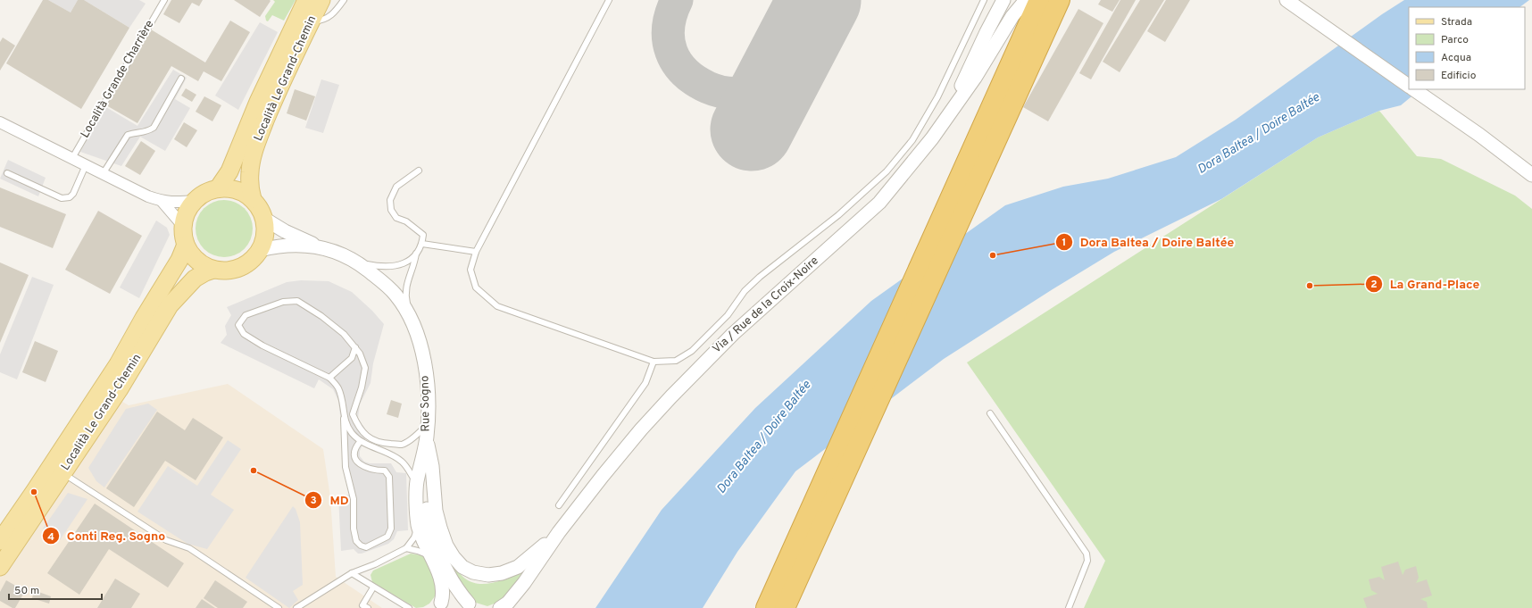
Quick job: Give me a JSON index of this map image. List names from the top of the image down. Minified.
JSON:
{"streets":{"main road":["Località Le Grand-Chemin"],"street":["Via / Rue de la Croix-Noire","Rue Sogno"],"lane":["Località Grande Charrière"]},"crossings":[["Località Le Grand-Chemin","Rue Sogno"]],"water":["Dora Baltea / Doire Baltée"],"places":["Dora Baltea / Doire Baltée","La Grand-Place","MD","Conti Reg. Sogno"],"legend":["Strada","Parco","Acqua","Edificio"],"scale_bar":"50 m"}
